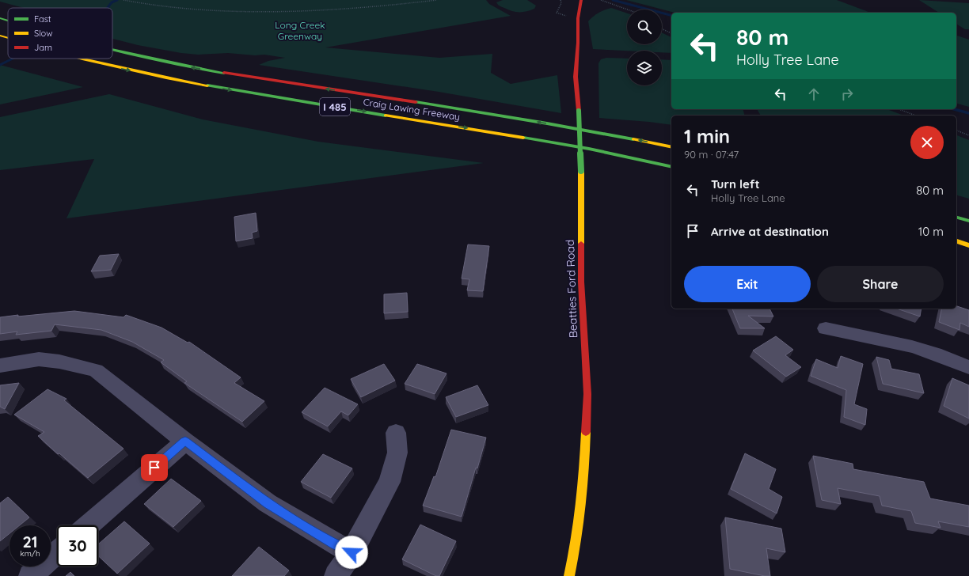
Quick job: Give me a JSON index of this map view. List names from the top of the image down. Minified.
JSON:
{"streets":{"main road":["I 485","Craig Lawing Freeway","Beatties Ford Road"]},"parks":["Long Creek Greenway"],"legend":["Fast","Slow","Jam"],"page":{"turn":["80 m","Holly Tree Lane"],"heading":["1 min","90 m · 07:47"],"list":[{"name":"Turn left","note":"Holly Tree Lane","value":"80 m"},{"name":"Arrive at destination","value":"10 m"}],"buttons":["Exit","Share"],"speed":"21 km/h","limit":"30"}}
